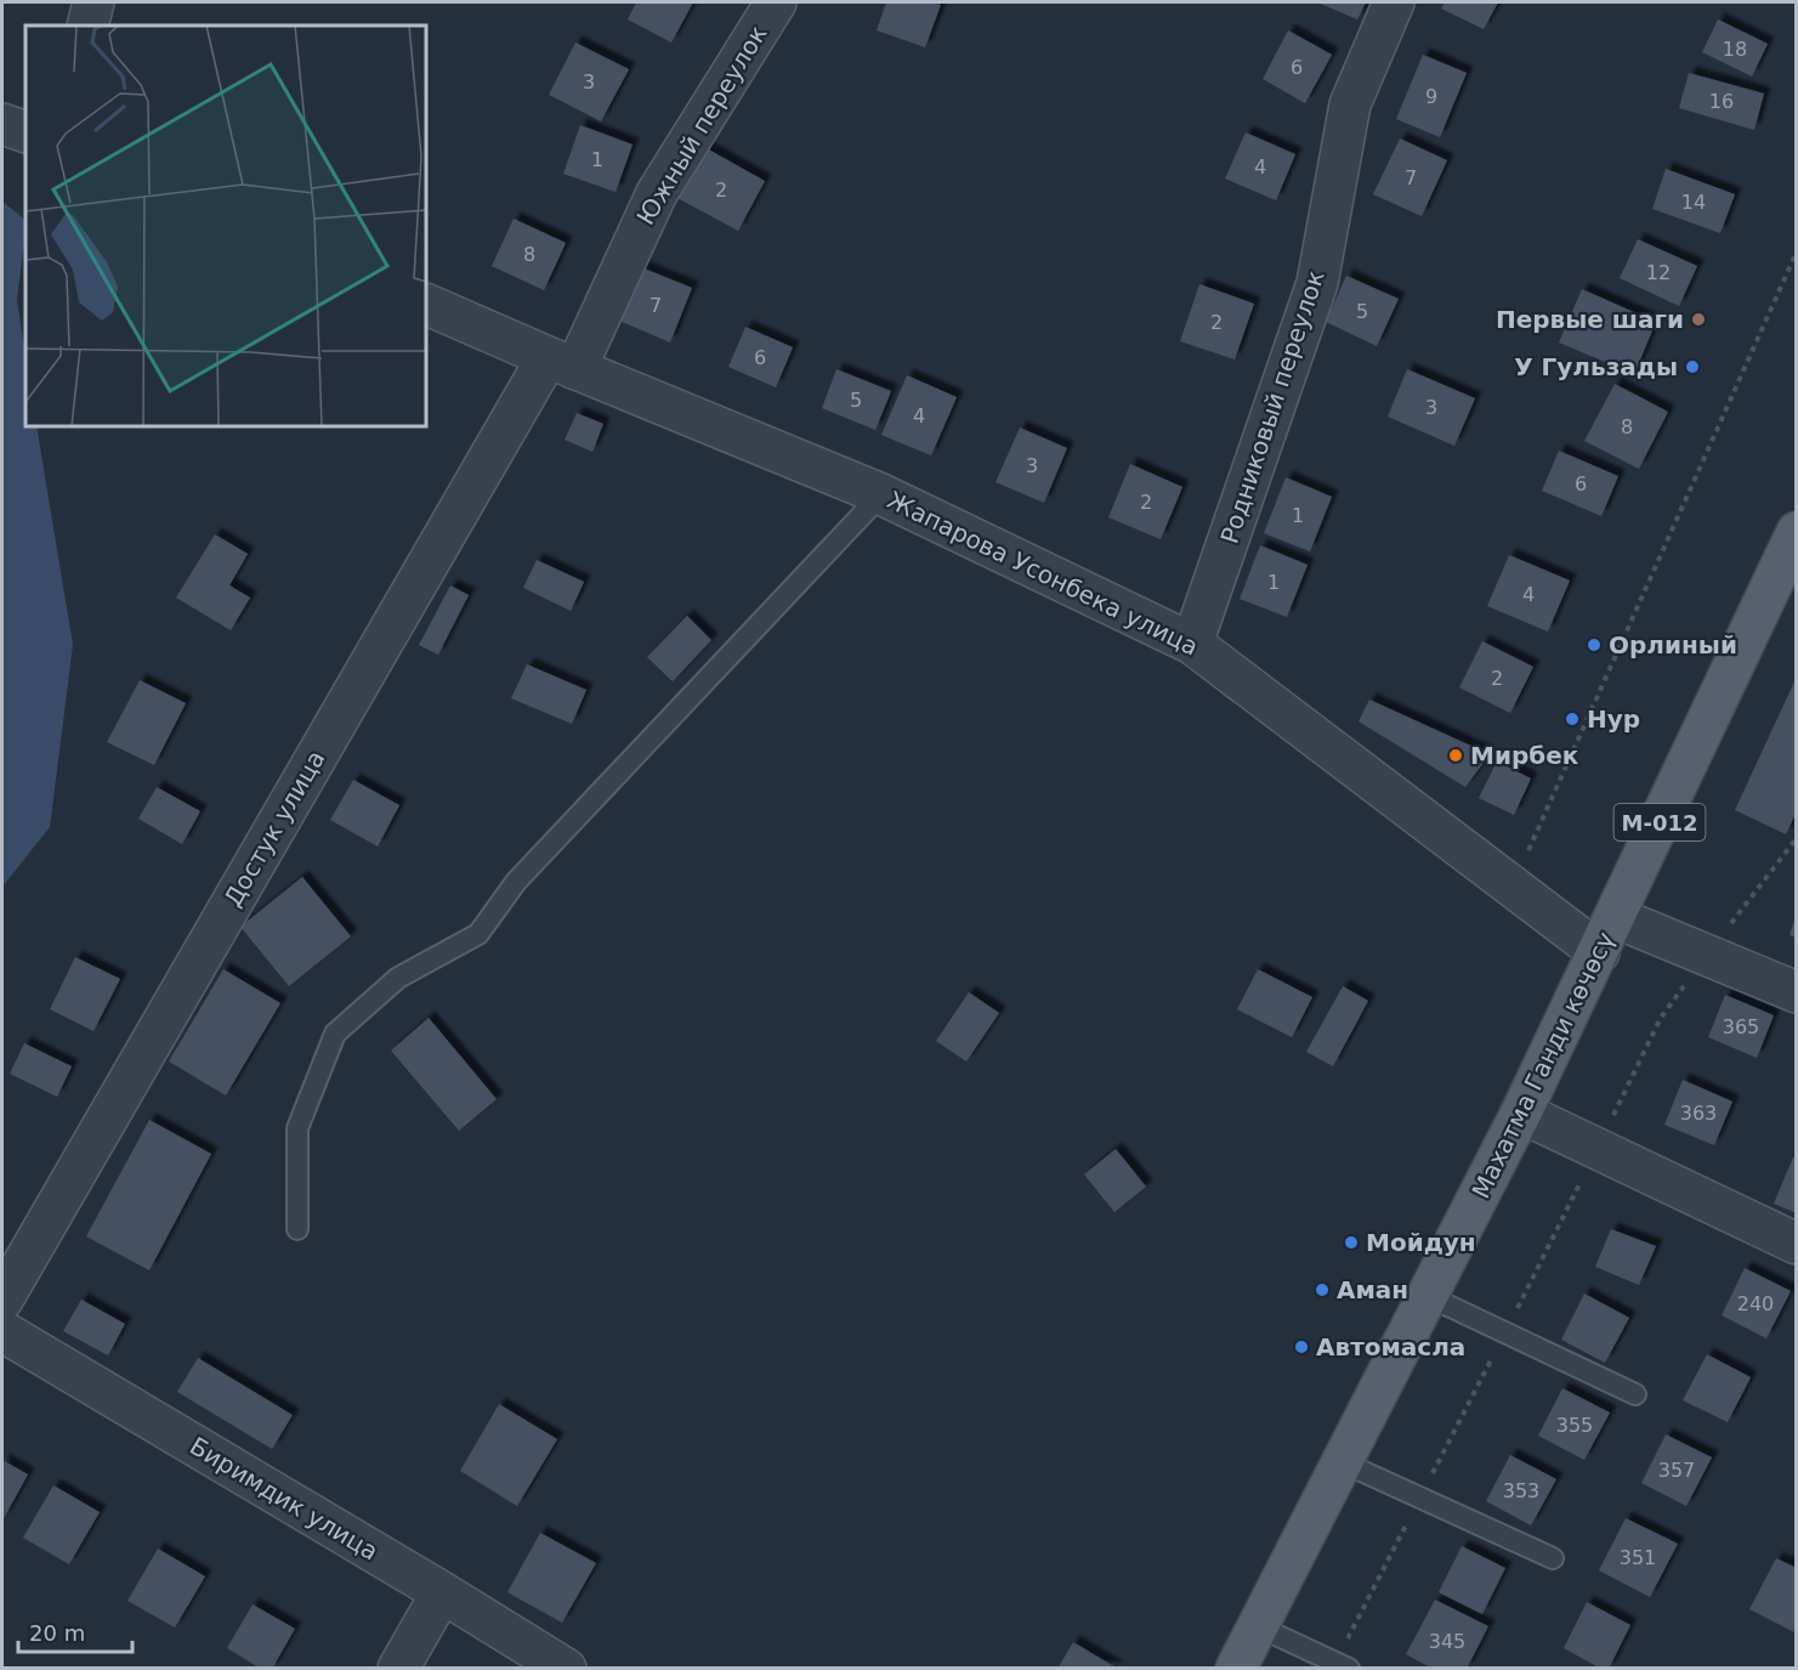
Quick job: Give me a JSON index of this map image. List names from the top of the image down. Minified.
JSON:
{"streets":{"main road":["М-012","Махатма Ганди көчөсү"],"street":["Южный переулок","Родниковый переулок","Жапарова Усонбека улица","Достук улица","Биримдик улица"]},"crossings":[["Южный переулок","Жапарова Усонбека улица"],["Южный переулок","Достук улица"],["Родниковый переулок","Жапарова Усонбека улица"],["Жапарова Усонбека улица","Достук улица"],["Жапарова Усонбека улица","Махатма Ганди көчөсү"]],"places":["Первые шаги","У Гульзады","Орлиный","Нур","Мирбек","Мойдун","Аман","Автомасла"],"house_numbers":["18","6","3","9","16","1","4","7","2","14","8","12","7","5","2","6","5","3","4","8","3","6","2","1","1","4","2","365","363","240","355","357","353","351","345"],"scale_bar":"20 m"}
